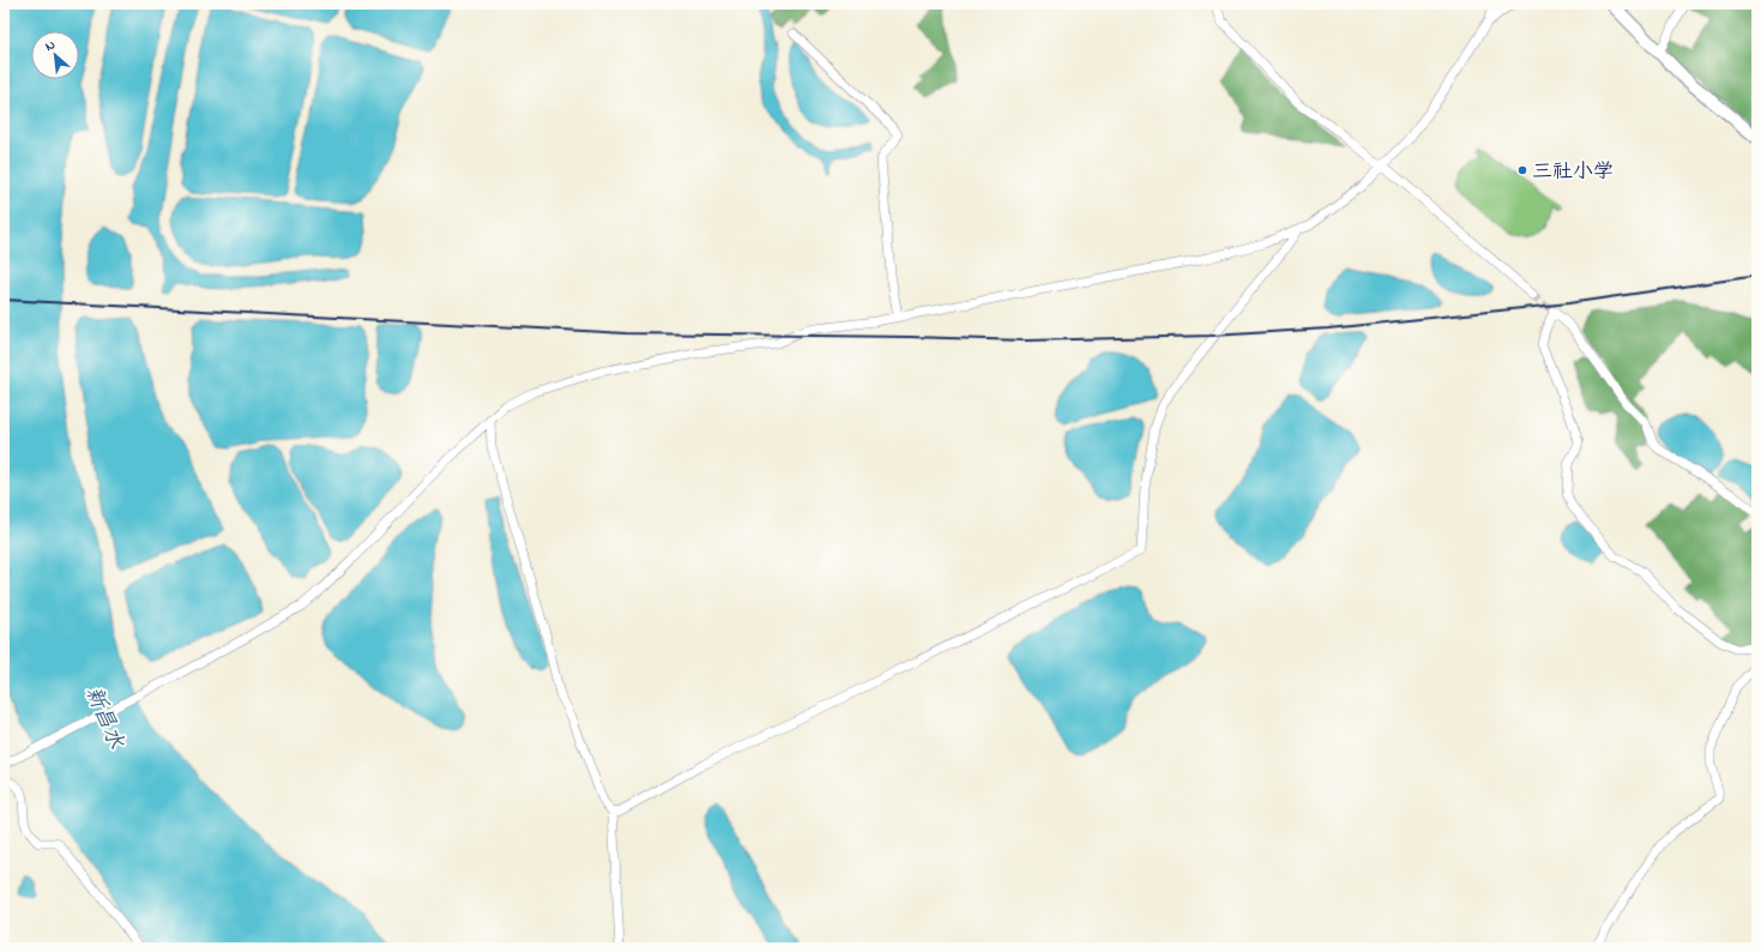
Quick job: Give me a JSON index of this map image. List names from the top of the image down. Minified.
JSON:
{"water":["新昌水"],"places":["三社小学"],"north":"top left"}
